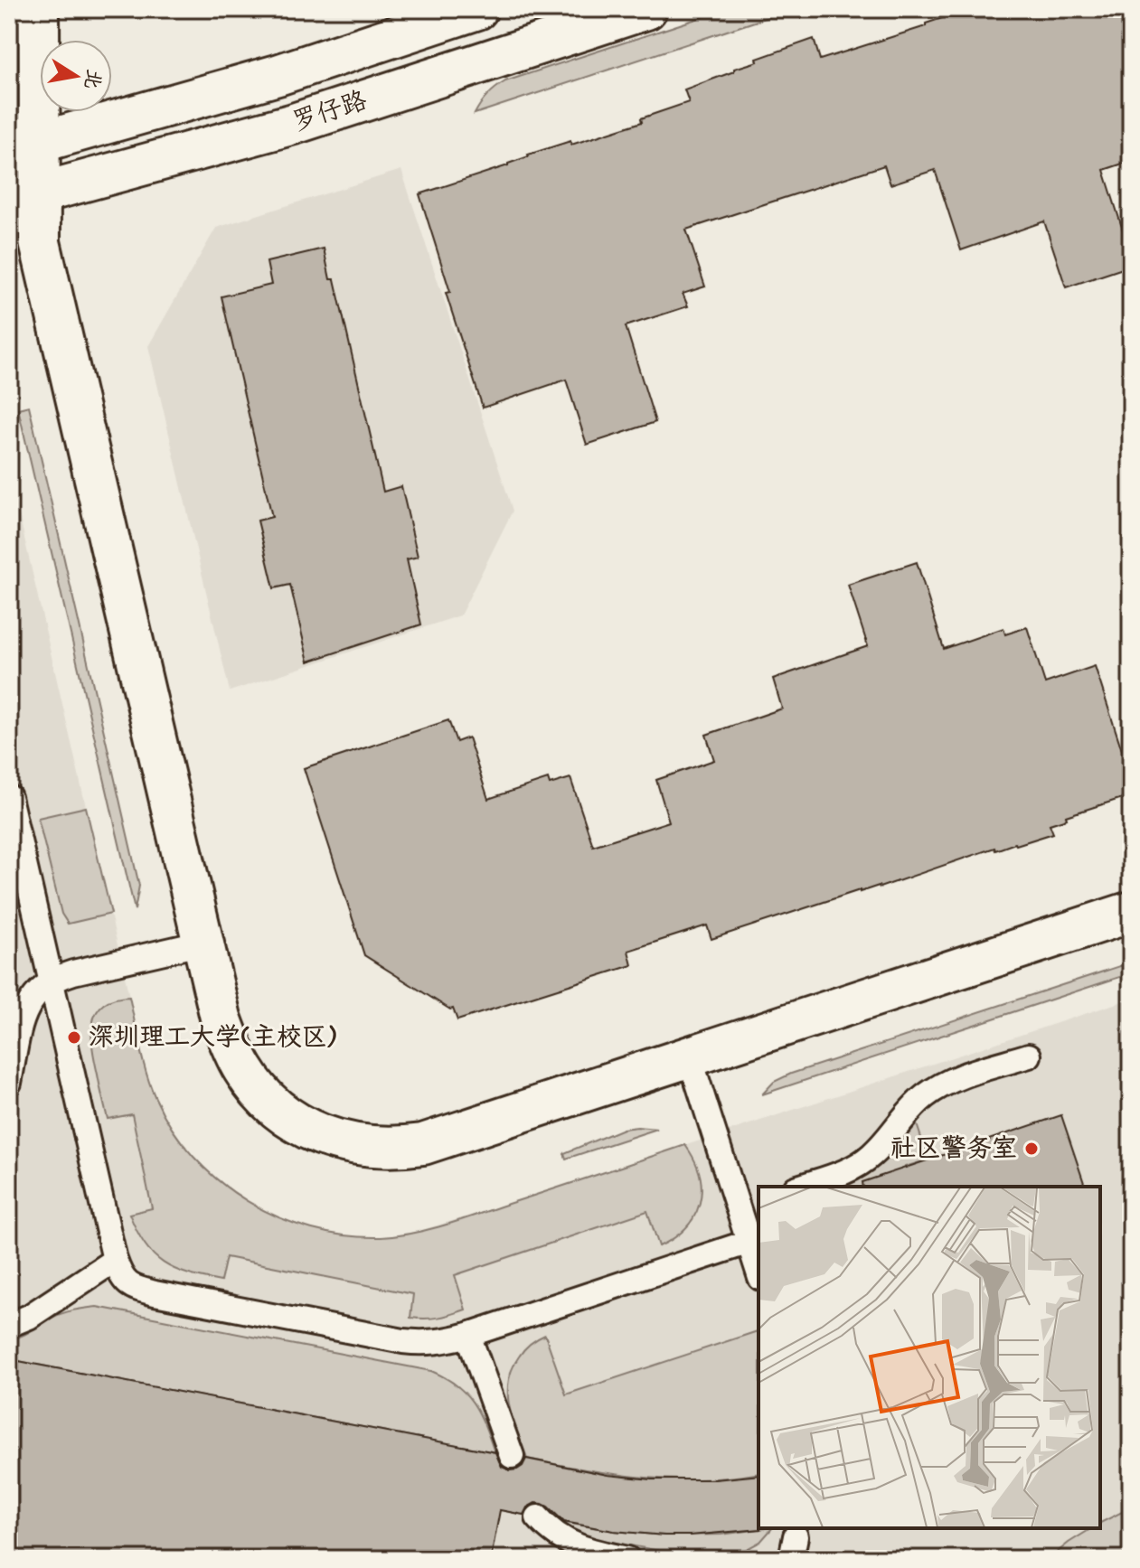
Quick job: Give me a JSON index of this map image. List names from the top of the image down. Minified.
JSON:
{"streets":{"street":["罗仔路"]},"places":["深圳理工大学(主校区)","社区警务室"],"north":"right"}
